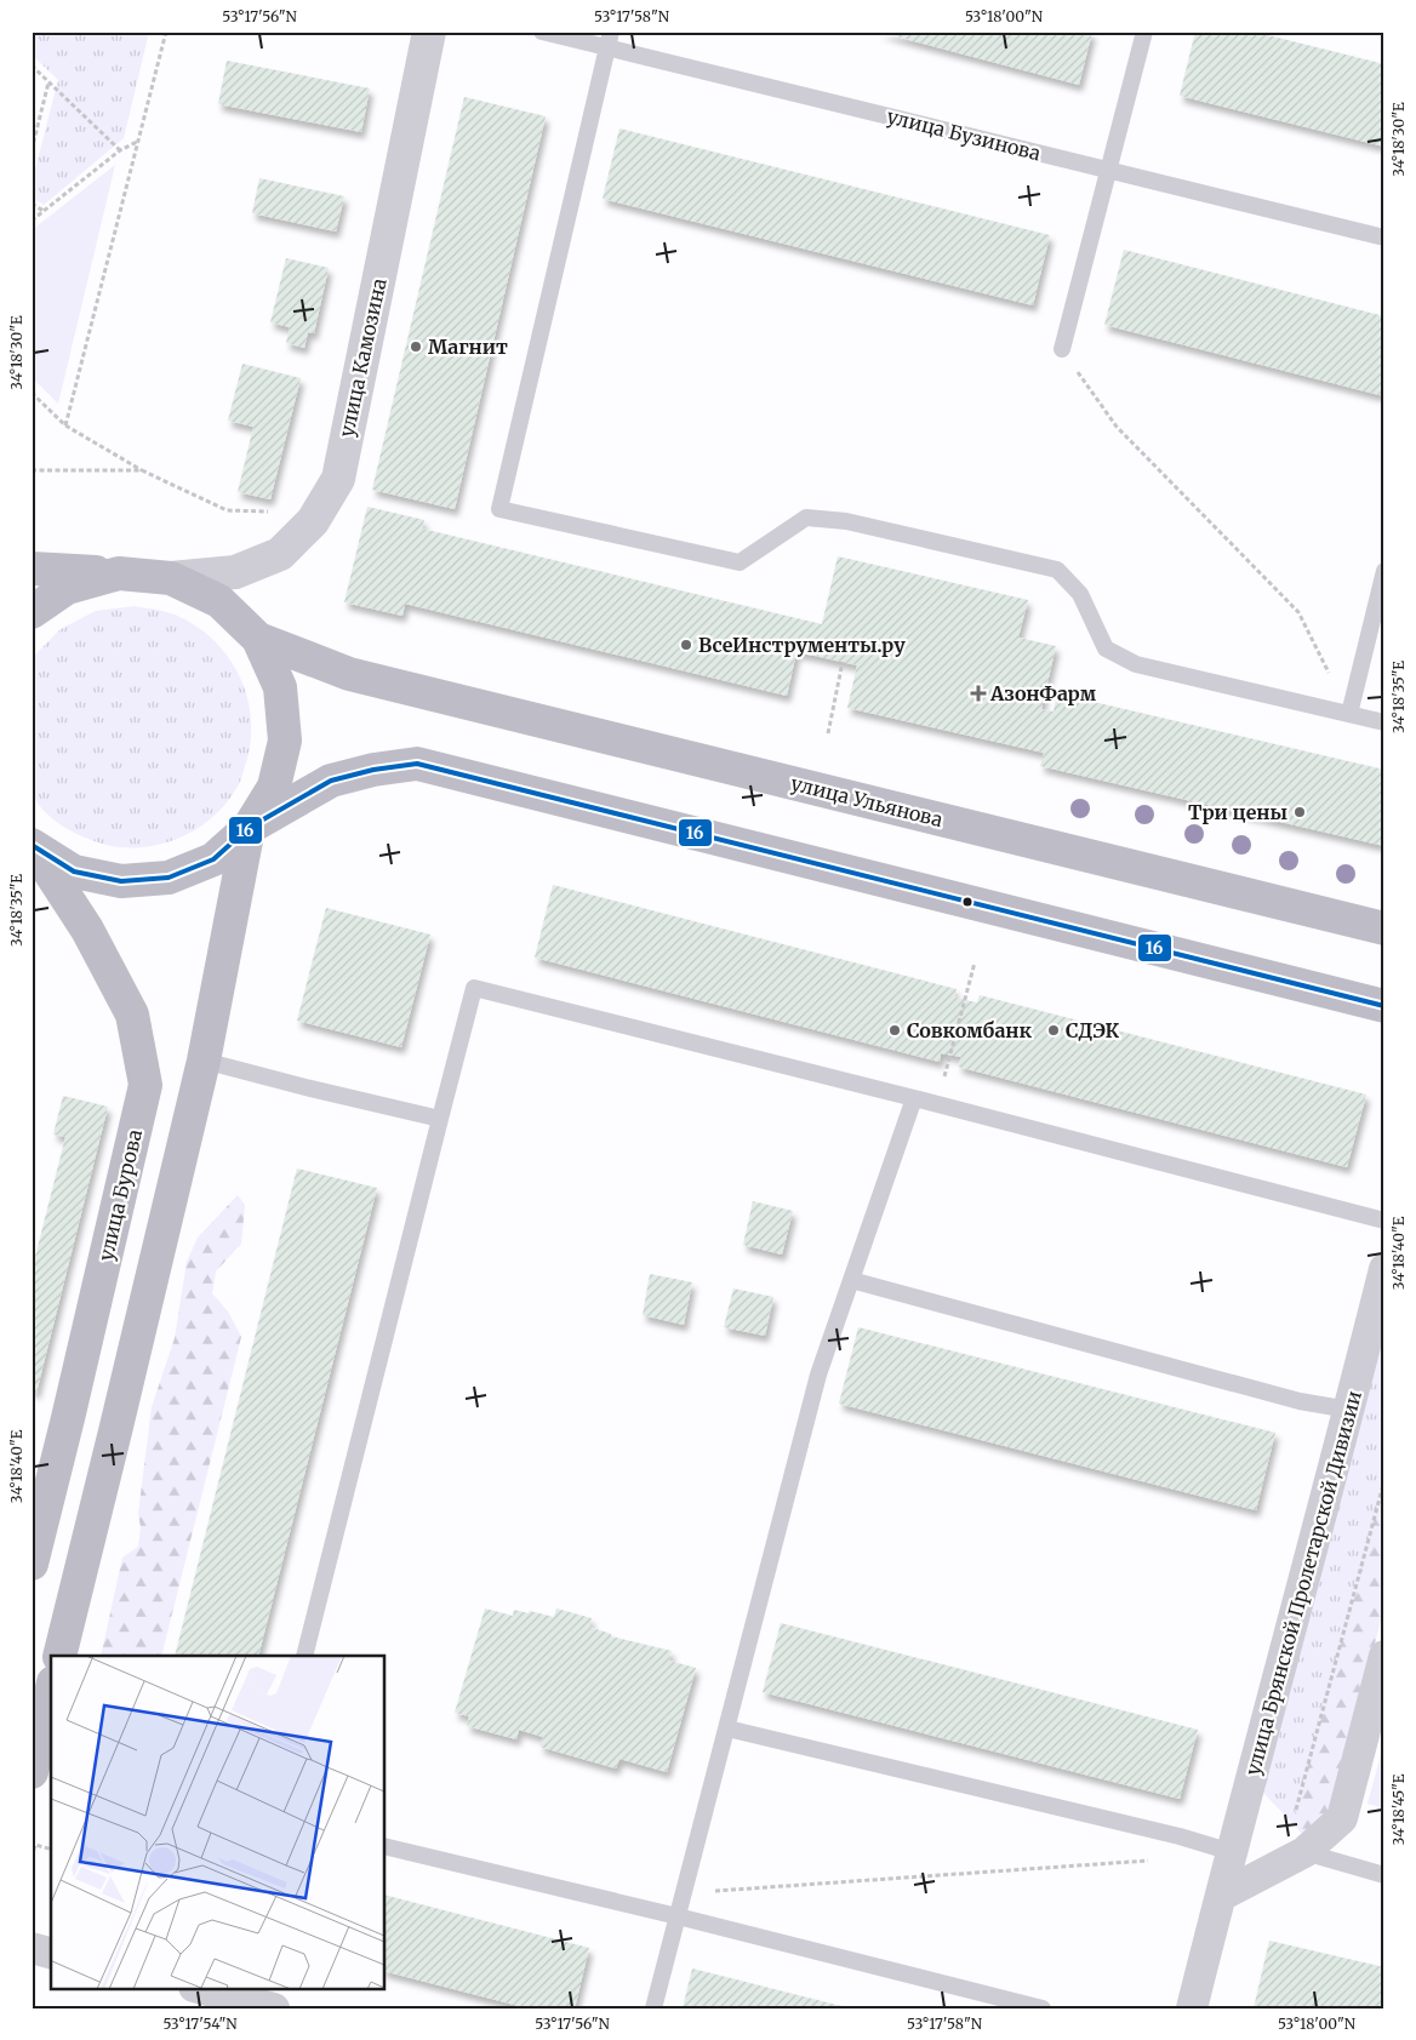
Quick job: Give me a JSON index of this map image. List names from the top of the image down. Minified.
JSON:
{"streets":{"main road":["улица Ульянова","улица Бурова"],"street":["улица Камозина","улица Брянской Пролетарской Дивизии"],"lane":["улица Бузинова"]},"places":{"other":["Магнит","ВсеИнструменты.ру","Три цены","Совкомбанк","СДЭК"],"health":["АзонФарм"]},"lines":["transit line 16"],"coordinates":["53°17'56\"N","53°17'58\"N","53°18'00\"N","34°18'30\"E","34°18'35\"E","34°18'40\"E","34°18'45\"E","53°17'54\"N"]}
